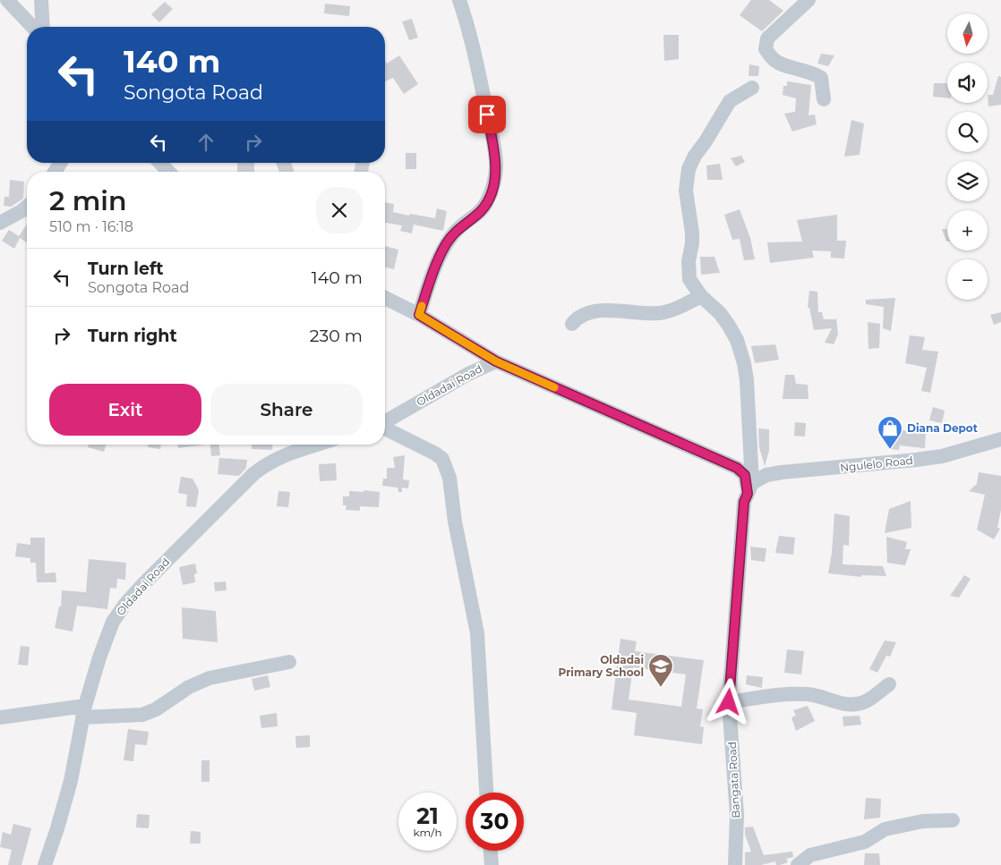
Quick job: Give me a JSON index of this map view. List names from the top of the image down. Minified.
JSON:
{"streets":{"street":["Oldadai Road","Ngulelo Road","Bangata Road"]},"crossings":[["Ngulelo Road","Bangata Road"]],"places":{"shop":["Diana Depot"],"school or university":["Oldadai Primary School"]},"north":"bottom","page":{"map_buttons":["+","−"],"turn":["140 m","Songota Road"],"heading":["2 min","510 m · 16:18"],"list":[{"name":"Turn left","note":"Songota Road","value":"140 m"},{"name":"Turn right","value":"230 m"}],"buttons":["Exit","Share"],"speed":"21 km/h","limit":"30"}}
